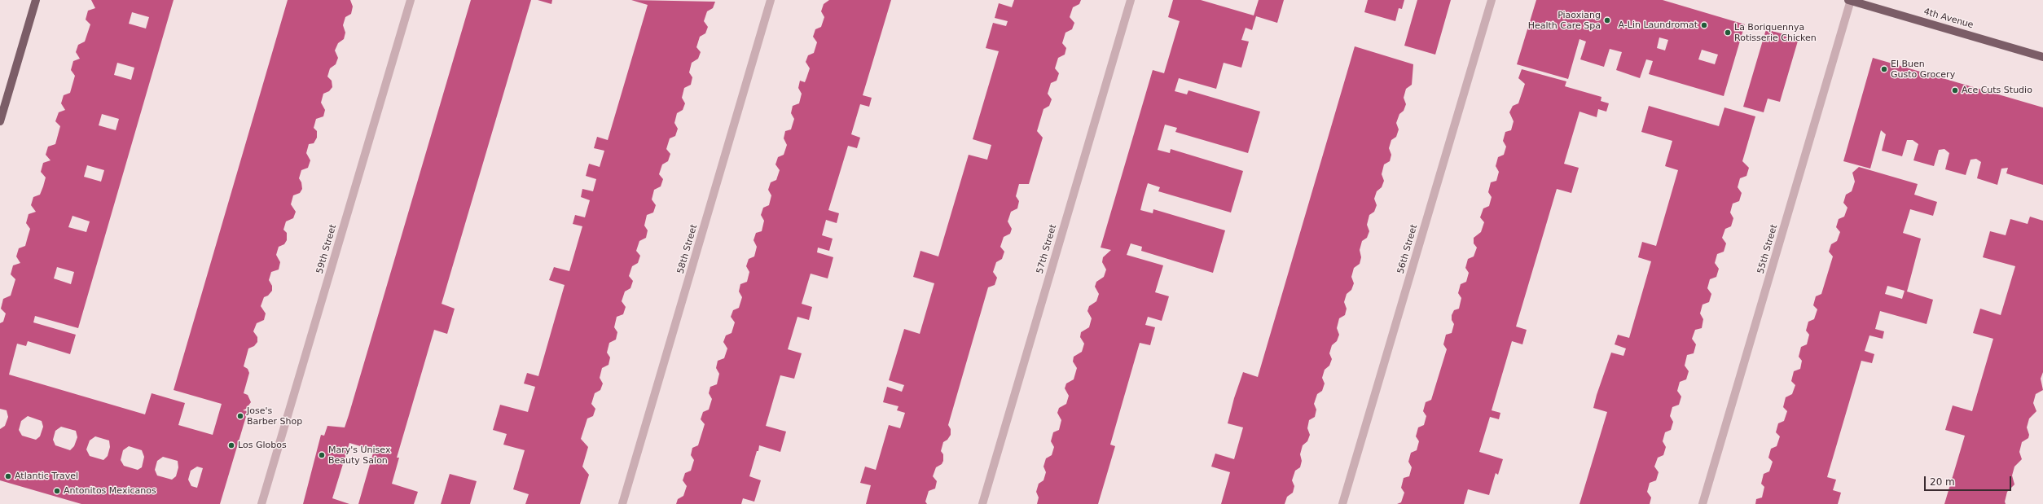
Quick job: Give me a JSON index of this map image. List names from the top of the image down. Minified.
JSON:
{"streets":{"main road":["4th Avenue"],"street":["59th Street","58th Street","57th Street","56th Street","55th Street"]},"crossings":[["4th Avenue","55th Street"]],"places":["Piaoxiang Health Care Spa","A-Lin Laundromat","La Boriquennya Rotisserie Chicken","El Buen Gusto Grocery","Ace Cuts Studio","Jose's Barber Shop","Los Globos","Mary's Unisex Beauty Salon","Atlantic Travel","Antonitos Mexicanos"],"scale_bar":"20 m"}
